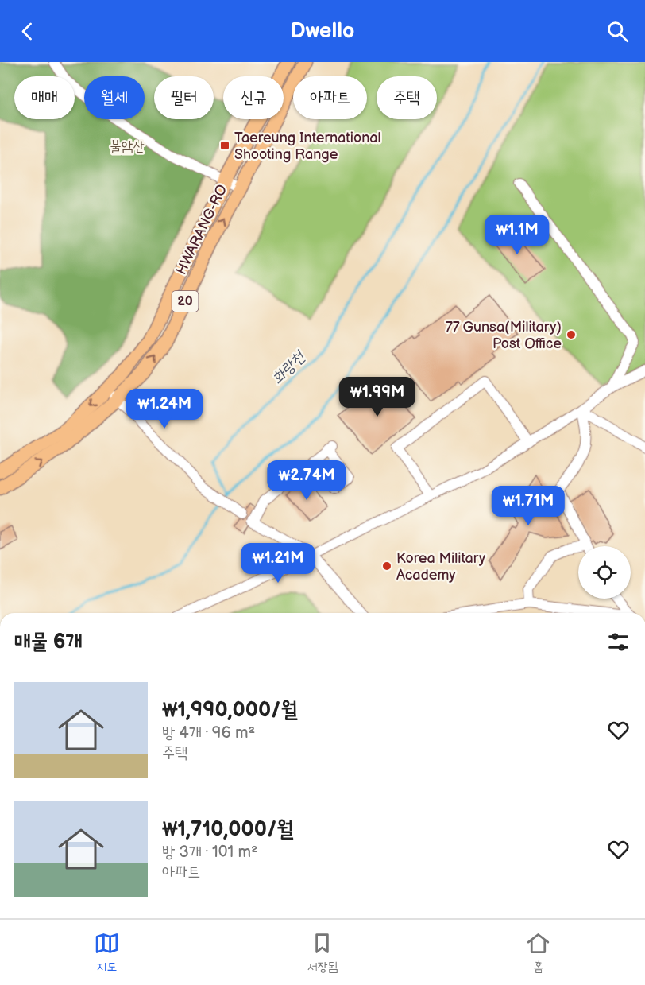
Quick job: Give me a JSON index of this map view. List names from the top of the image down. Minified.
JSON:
{"streets":{"main road":["HWARANG-RO","20"]},"water":["화랑천"],"parks":["불암산"],"places":{"transit":["Taereung International Shooting Range"],"other":["77 Gunsa(Military) Post Office","Korea Military Academy"]},"page":{"header":"Dwello","chip":["매매","월세","필터","신규","아파트","주택"],"price":["₩1.1M","₩1.99M","₩1.24M","₩2.74M","₩1.71M","₩1.21M"],"heading":"매물 6개","list":[{"name":"₩1,990,000/월","note":"방 4개 · 96 m² · 주택"},{"name":"₩1,710,000/월","note":"방 3개 · 101 m² · 아파트"}],"tabs":["지도","저장됨","홈"]}}
